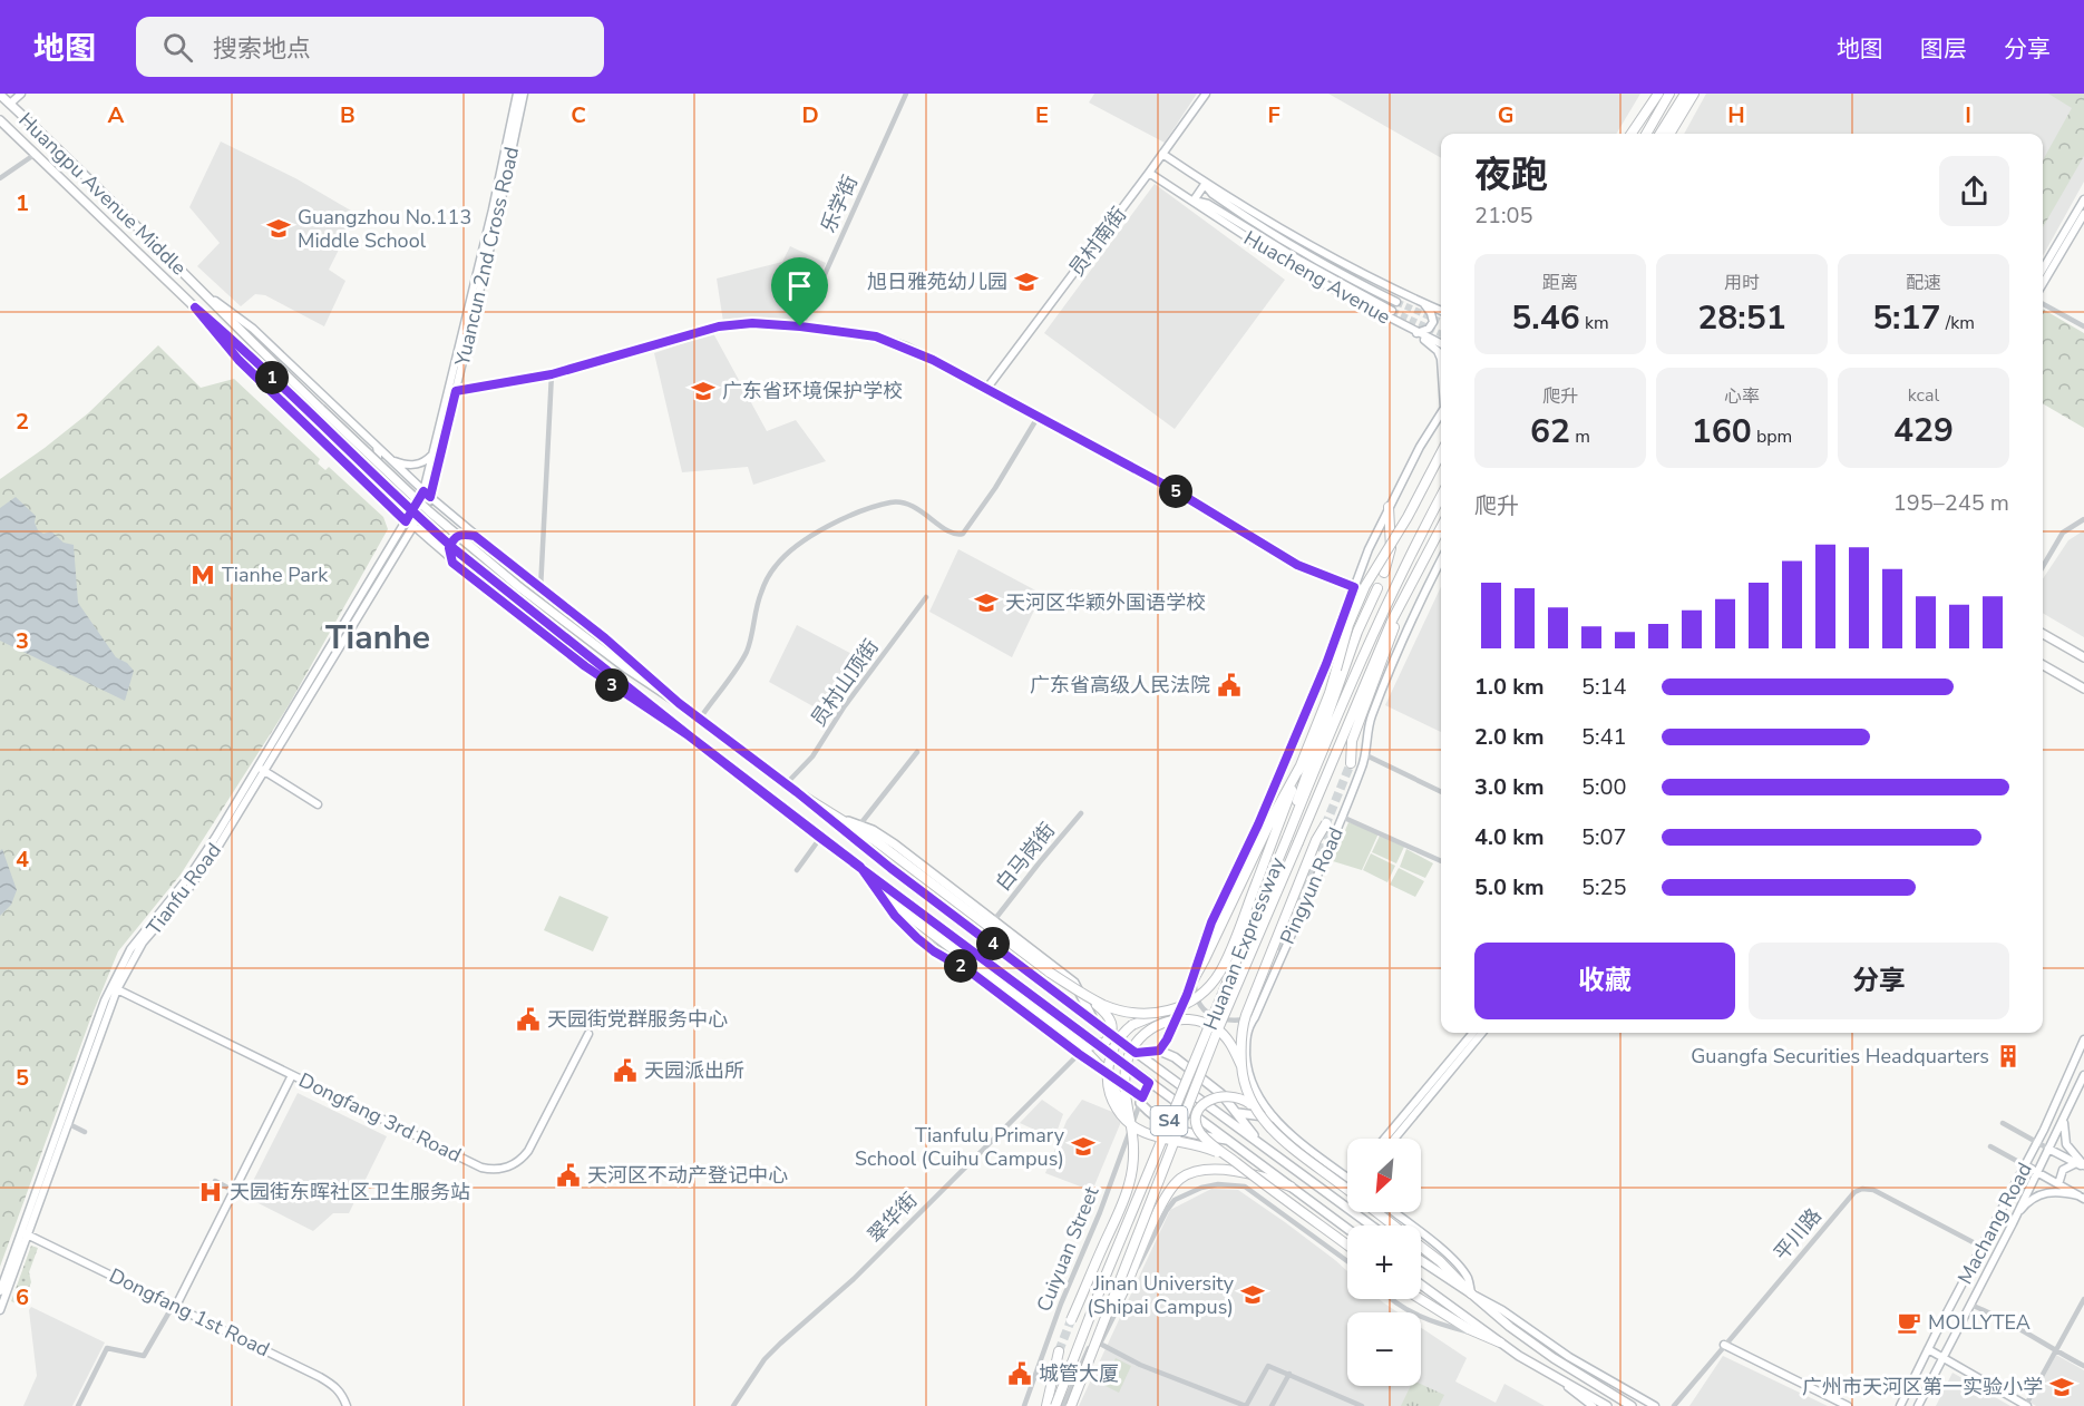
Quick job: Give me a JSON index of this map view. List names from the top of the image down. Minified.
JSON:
{"streets":{"highway":["Huanan Expressway","S4"],"main road":["Huangpu Avenue Middle"],"street":["乐学街","员村南街","Yuancun 2nd Cross Road","Huacheng Avenue","员村山顶街","白马岗街","Pingyun Road","Tianfu Road","Dongfang 3rd Road","翠华街","Machang Road","平川路","Cuiyuan Street","Dongfang 1st Road"]},"crossings":[["Huangpu Avenue Middle","员村山顶街"],["员村南街","Huacheng Avenue"],["Yuancun 2nd Cross Road","Tianfu Road"],["Tianfu Road","Dongfang 3rd Road"],["Tianfu Road","Dongfang 1st Road"],["Machang Road","平川路"]],"districts":["Tianhe"],"places":{"school or university":["Guangzhou No.113 Middle School","旭日雅苑幼儿园","广东省环境保护学校","天河区华颖外国语学校","Tianfulu Primary School (Cuihu Campus)","Jinan University (Shipai Campus)","广州市天河区第一实验小学"],"metro station":["Tianhe Park"],"public building":["广东省高级人民法院","天园街党群服务中心","天园派出所","天河区不动产登记中心","城管大厦"],"building":["Guangfa Securities Headquarters"],"hospital":["天园街东晖社区卫生服务站"],"cafe":["MOLLYTEA"]},"north":"bottom left","page":{"header":"地图","search":"搜索地点","nav":["地图","图层","分享"],"heading":["夜跑","21:05"],"stats":[["距离","5.46 km"],["用时","28:51"],["配速","5:17 /km"],["爬升","62 m"],["心率","160 bpm"],["kcal","429"]],"pins":["1","5","3","4","2"],"chart":["爬升","195–245 m"],"list":[{"name":"1.0 km","note":"5:14"},{"name":"2.0 km","note":"5:41"},{"name":"3.0 km","note":"5:00"},{"name":"4.0 km","note":"5:07"},{"name":"5.0 km","note":"5:25"}],"buttons":["收藏","分享"],"map_buttons":["+","−"]},"grid":{"columns":["A","B","C","D","E","F","G","H","I"],"rows":["1","2","3","4","5","6"]}}
